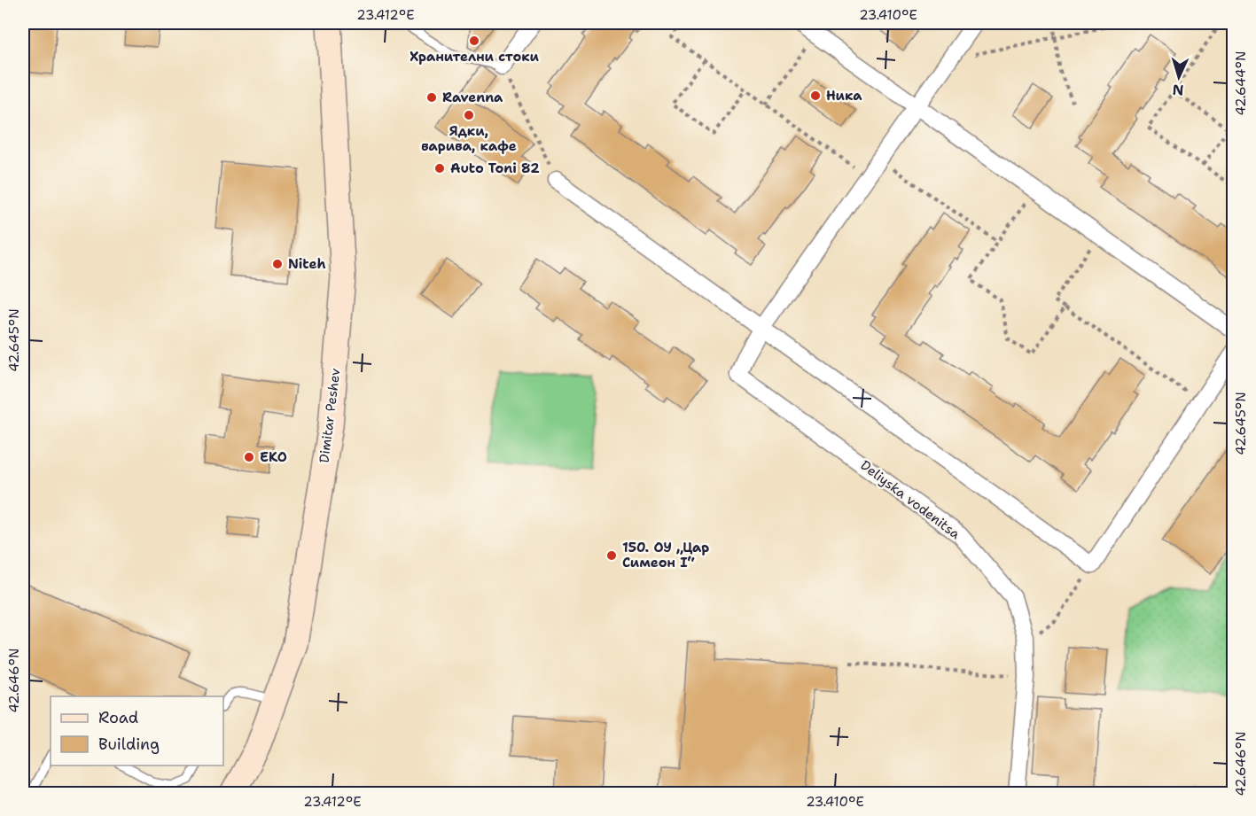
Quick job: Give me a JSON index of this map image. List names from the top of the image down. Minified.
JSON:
{"streets":{"main road":["Dimitar Peshev"],"street":["Deliyska vodenitsa"]},"places":["Хранителни стоки","Ника","Ravenna","Ядки, варива, кафе","Auto Toni 82","Niteh","EKO","150. ОУ „Цар Симеон I“"],"legend":["Road","Building"],"north":"bottom","coordinates":["23.412°E","23.410°E","42.644°N","42.645°N","42.646°N"]}
